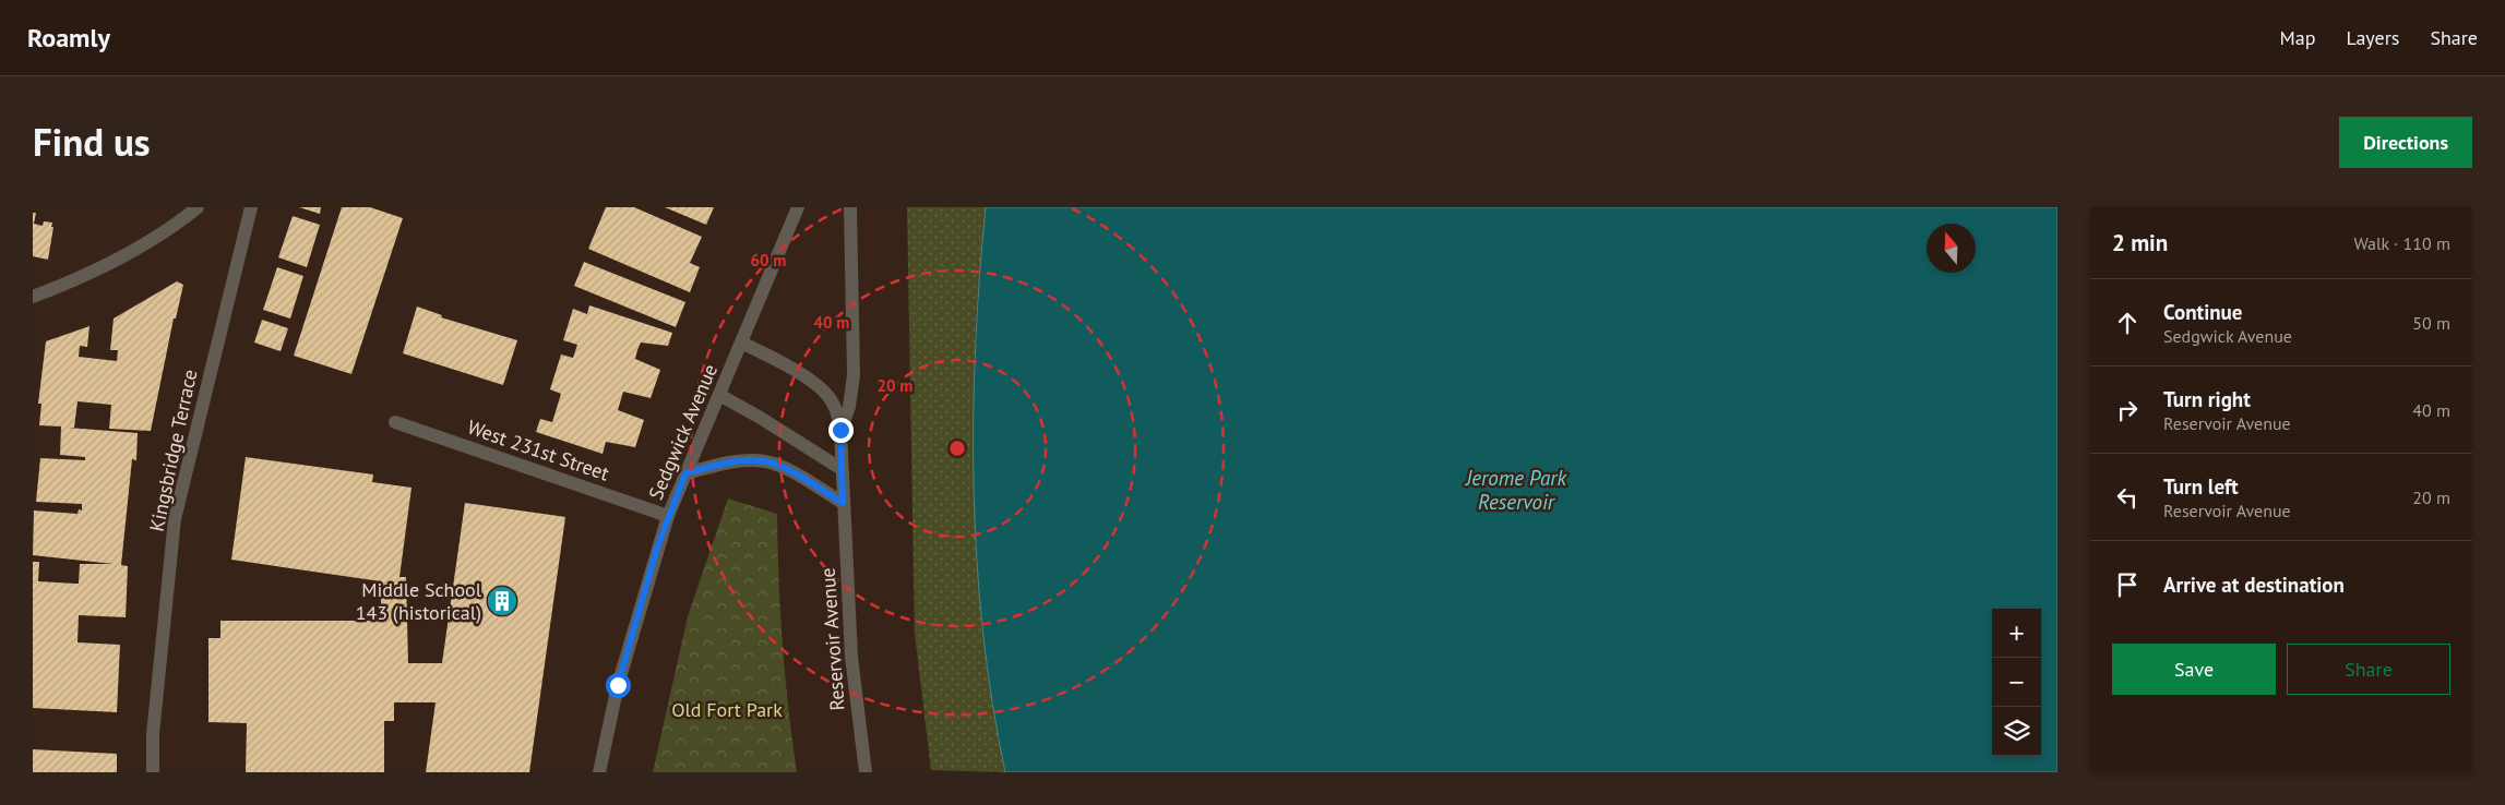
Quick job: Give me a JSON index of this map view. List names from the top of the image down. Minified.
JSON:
{"streets":{"street":["Sedgwick Avenue","Kingsbridge Terrace","West 231st Street","Reservoir Avenue"]},"crossings":[["Sedgwick Avenue","West 231st Street"],["Sedgwick Avenue","Reservoir Avenue"]],"water":["Jerome Park Reservoir"],"parks":["Old Fort Park"],"places":{"building":["Middle School 143 (historical)"]},"north":"top","page":{"header":"Roamly","nav":["Map","Layers","Share"],"title":"Find us","buttons":["Directions",["Save","Share"]],"heading":["2 min","Walk · 110 m"],"list":[["Continue","Sedgwick Avenue","50 m"],["Turn right","Reservoir Avenue","40 m"],["Turn left","Reservoir Avenue","20 m"],"Arrive at destination"],"map_buttons":["+","−"]},"rings":["60 m","40 m","20 m"]}
